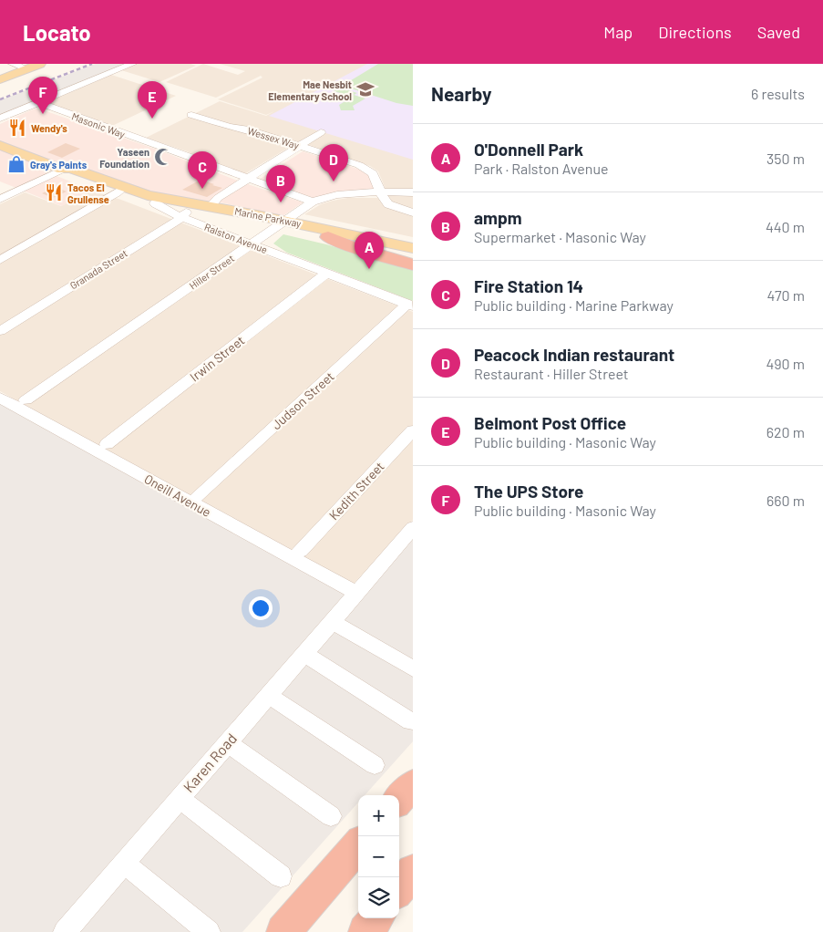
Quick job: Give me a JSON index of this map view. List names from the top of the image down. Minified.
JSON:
{"streets":{"main road":["Marine Parkway"],"street":["Masonic Way","Wessex Way","Ralston Avenue","Granada Street","Hiller Street","Irwin Street","Judson Street","Kedith Street","Oneill Avenue","Karen Road"]},"crossings":[["Masonic Way","Hiller Street"],["Wessex Way","Hiller Street"],["Marine Parkway","Ralston Avenue"],["Marine Parkway","Granada Street"],["Marine Parkway","Hiller Street"],["Ralston Avenue","Granada Street"],["Ralston Avenue","Hiller Street"],["Ralston Avenue","Irwin Street"],["Ralston Avenue","Judson Street"],["Oneill Avenue","Karen Road"]],"places":{"school or university":["Mae Nesbit Elementary School"],"restaurant":["Wendy's","Tacos El Grullense"],"mosque":["Yaseen Foundation"],"shop":["Gray's Paints"]},"page":{"header":"Locato","nav":["Map","Directions","Saved"],"heading":["Nearby","6 results"],"pins":["F","E","D","C","B","A"],"list":[{"mark":"A","name":"O'Donnell Park","note":"Park · Ralston Avenue","value":"350 m"},{"mark":"B","name":"ampm","note":"Supermarket · Masonic Way","value":"440 m"},{"mark":"C","name":"Fire Station 14","note":"Public building · Marine Parkway","value":"470 m"},{"mark":"D","name":"Peacock Indian restaurant","note":"Restaurant · Hiller Street","value":"490 m"},{"mark":"E","name":"Belmont Post Office","note":"Public building · Masonic Way","value":"620 m"},{"mark":"F","name":"The UPS Store","note":"Public building · Masonic Way","value":"660 m"}],"map_buttons":["+","−"]}}
